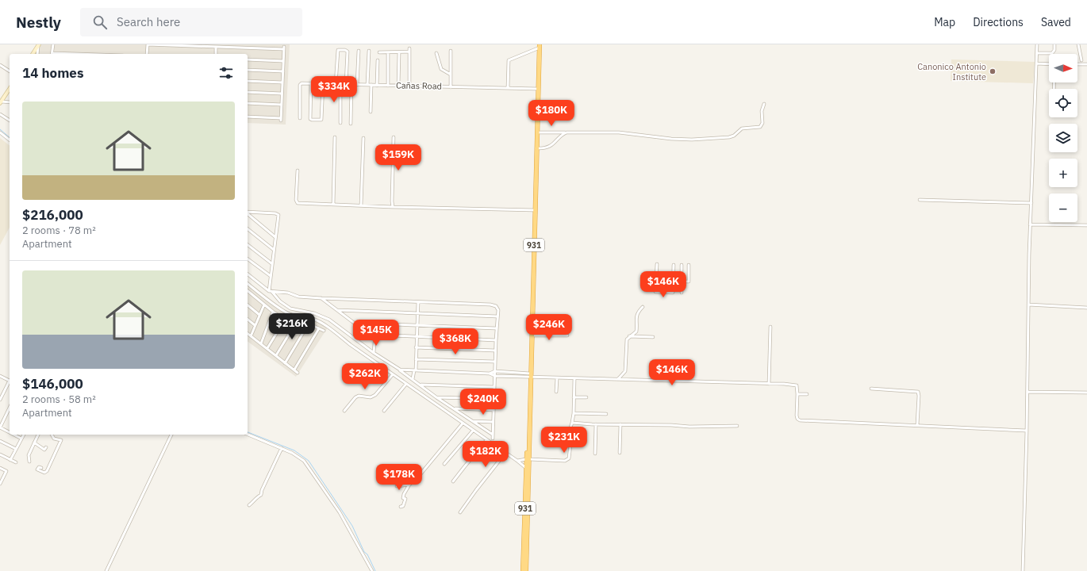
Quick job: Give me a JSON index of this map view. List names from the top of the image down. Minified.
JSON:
{"streets":{"highway":["931"],"street":["Cañas Road"]},"crossings":[["Cañas Road","931"]],"places":["Canonico Antonio Institute"],"north":"right","page":{"header":"Nestly","search":"Search here","nav":["Map","Directions","Saved"],"map_buttons":["+","−"],"heading":"14 homes","price":["$334K","$180K","$159K","$146K","$216K","$246K","$145K","$368K","$146K","$262K","$240K","$231K","$182K","$178K"],"list":[{"name":"$216,000","note":"2 rooms · 78 m² · Apartment"},{"name":"$146,000","note":"2 rooms · 58 m² · Apartment"}]}}
